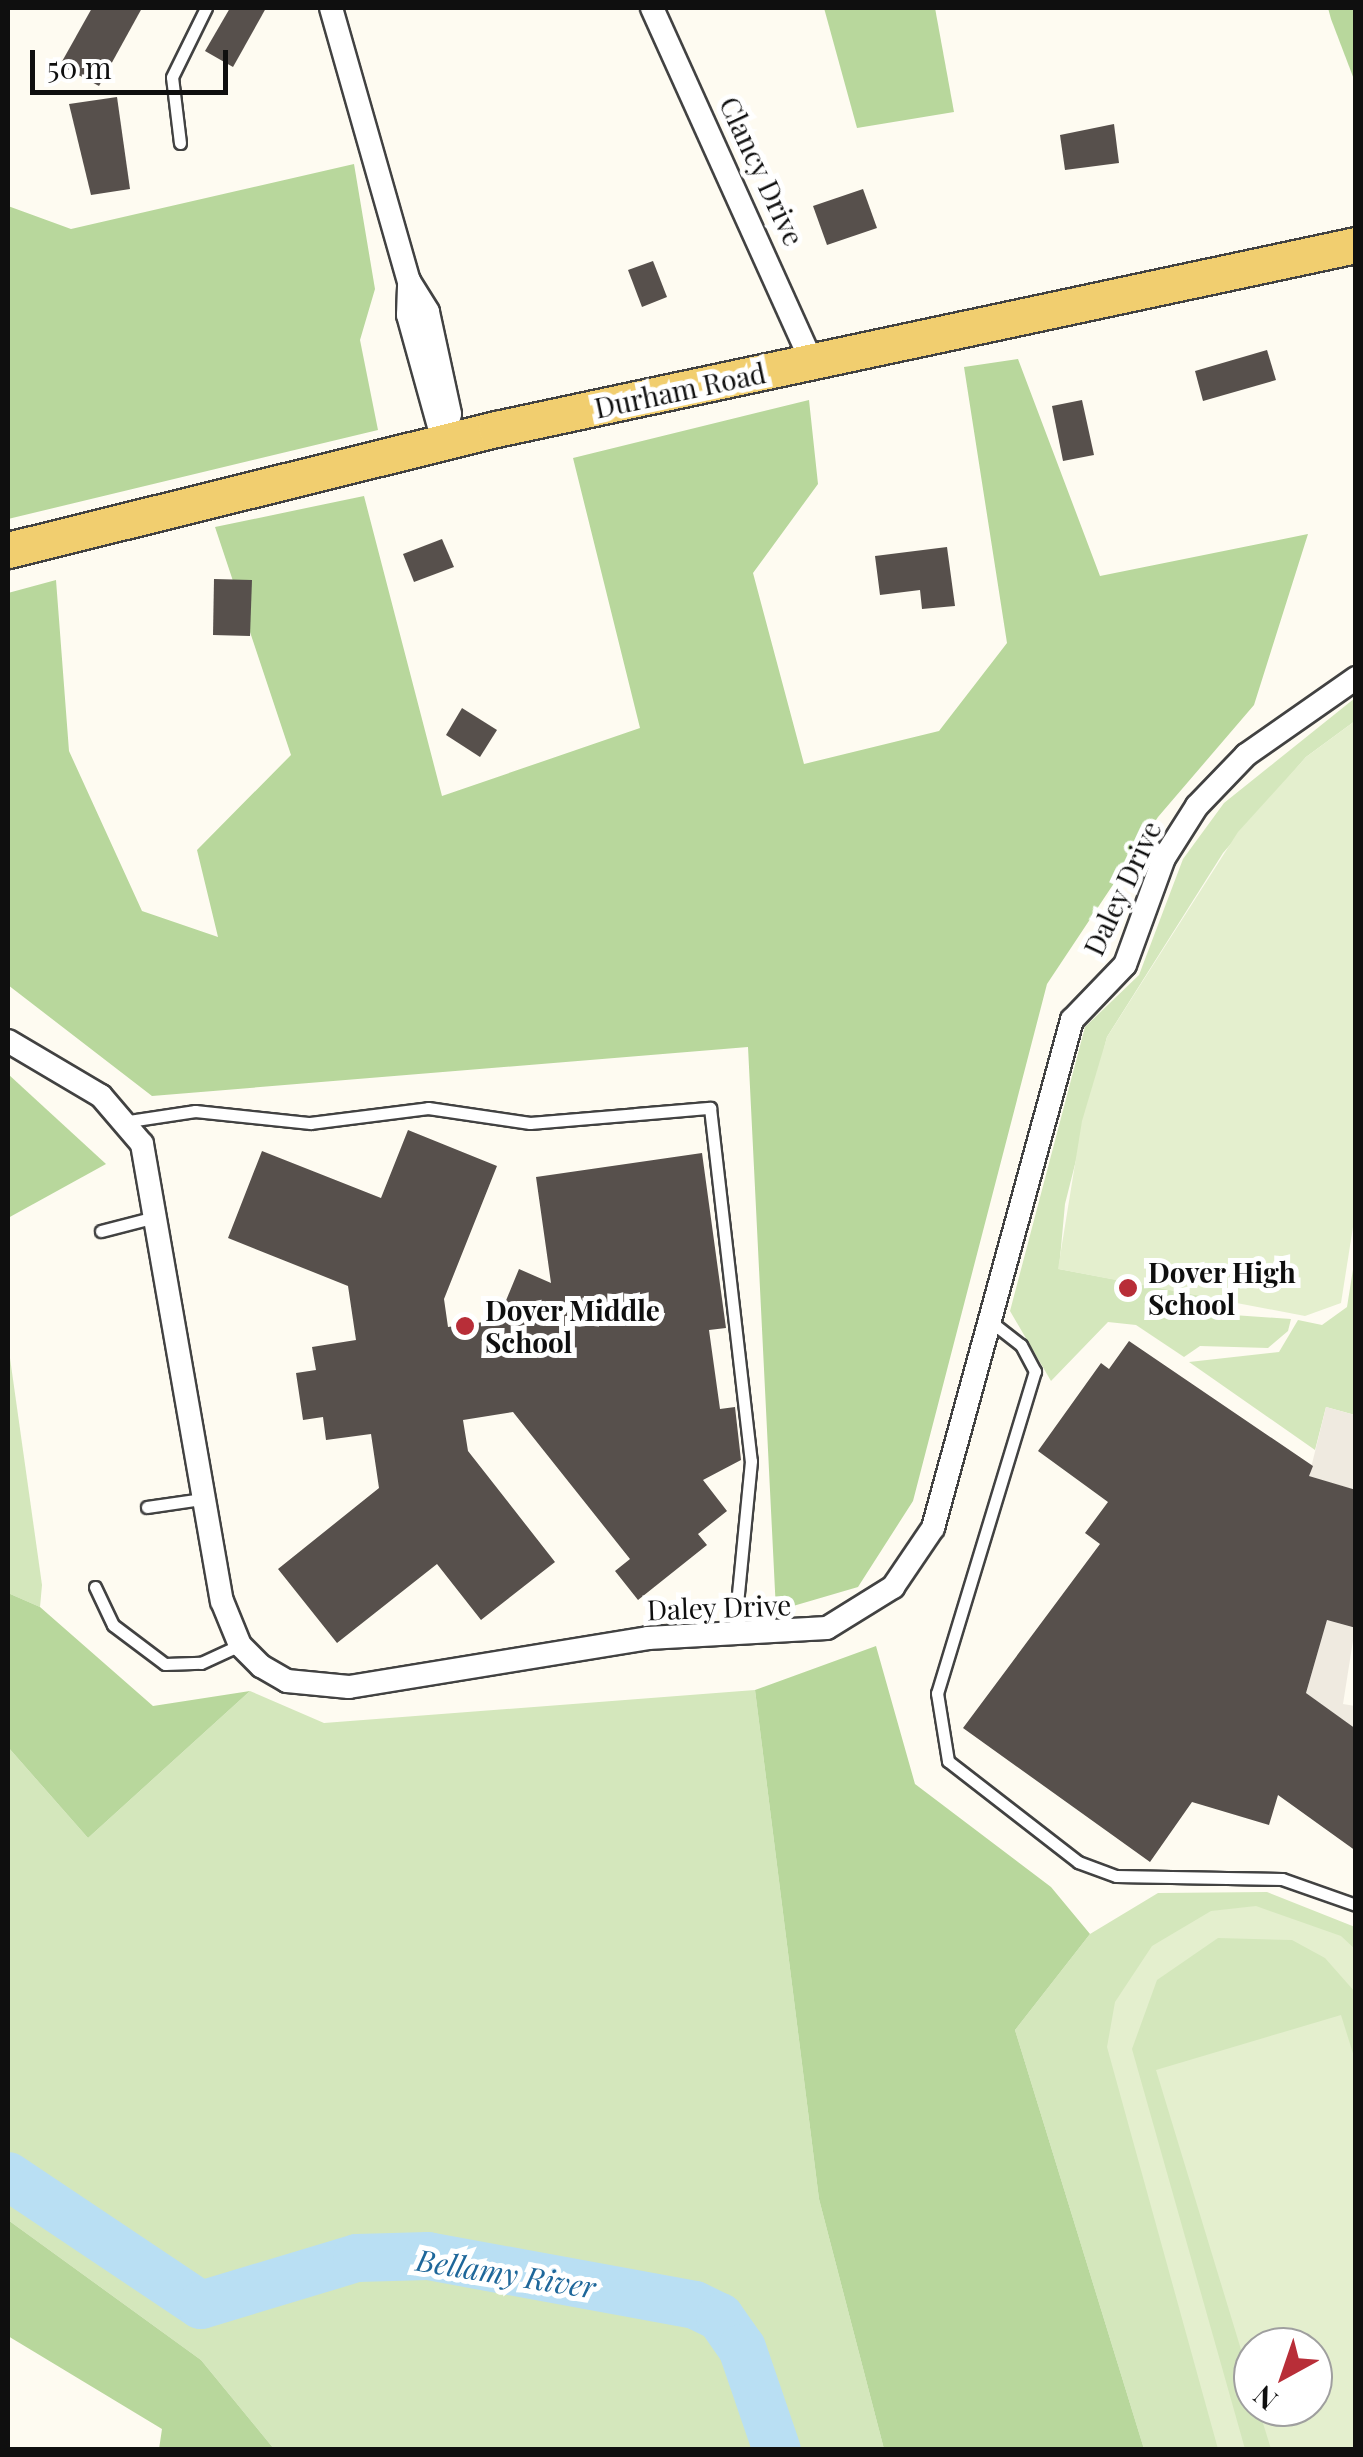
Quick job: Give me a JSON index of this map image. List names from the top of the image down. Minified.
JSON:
{"streets":{"main road":["Durham Road"],"street":["Clancy Drive","Daley Drive"]},"crossings":[["Clancy Drive","Durham Road"]],"water":["Bellamy River"],"places":["Dover High School","Dover Middle School"],"scale_bar":"50 m","north":"bottom left"}
